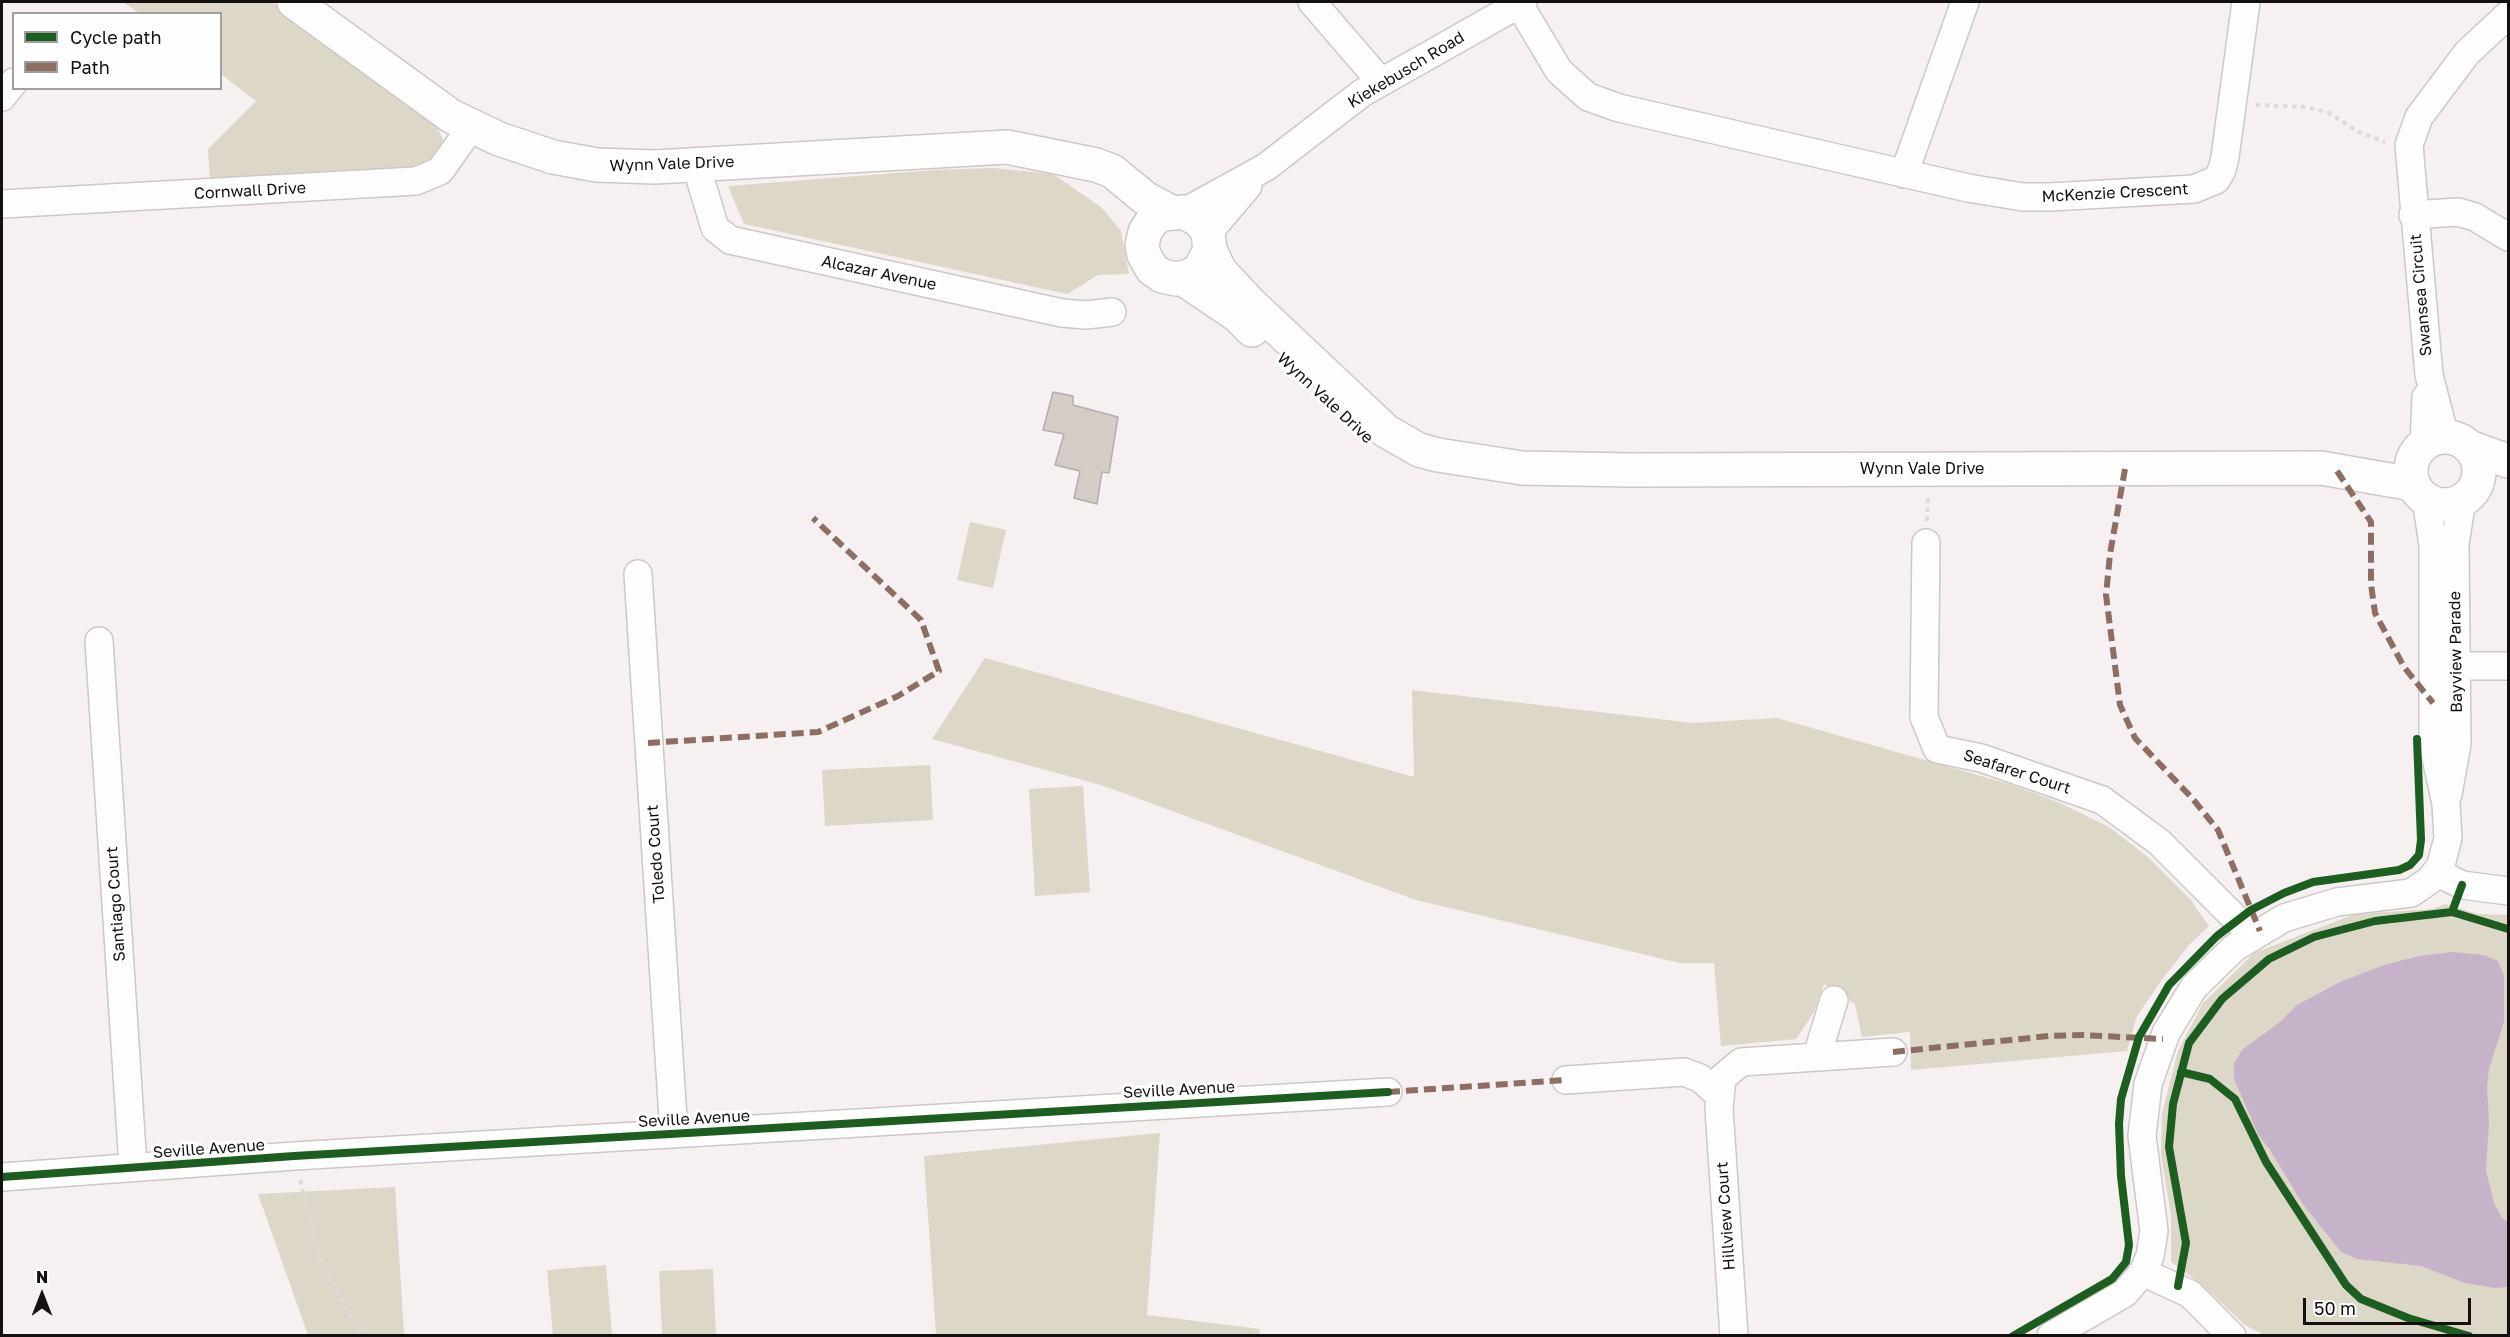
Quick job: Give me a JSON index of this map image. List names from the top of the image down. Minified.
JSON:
{"streets":{"main road":["Wynn Vale Drive"],"street":["Kiekebusch Road","Cornwall Drive","McKenzie Crescent","Alcazar Avenue","Swansea Circuit","Bayview Parade","Seafarer Court","Toledo Court","Santiago Court","Seville Avenue","Hillview Court"]},"crossings":[["Kiekebusch Road","Wynn Vale Drive"],["Kiekebusch Road","McKenzie Crescent"],["Wynn Vale Drive","Cornwall Drive"],["Wynn Vale Drive","Alcazar Avenue"],["Wynn Vale Drive","Swansea Circuit"],["Wynn Vale Drive","Bayview Parade"],["Swansea Circuit","Bayview Parade"],["Bayview Parade","Seafarer Court"],["Toledo Court","Seville Avenue"],["Santiago Court","Seville Avenue"]],"legend":["Cycle path","Path"],"scale_bar":"50 m","north":"top"}
